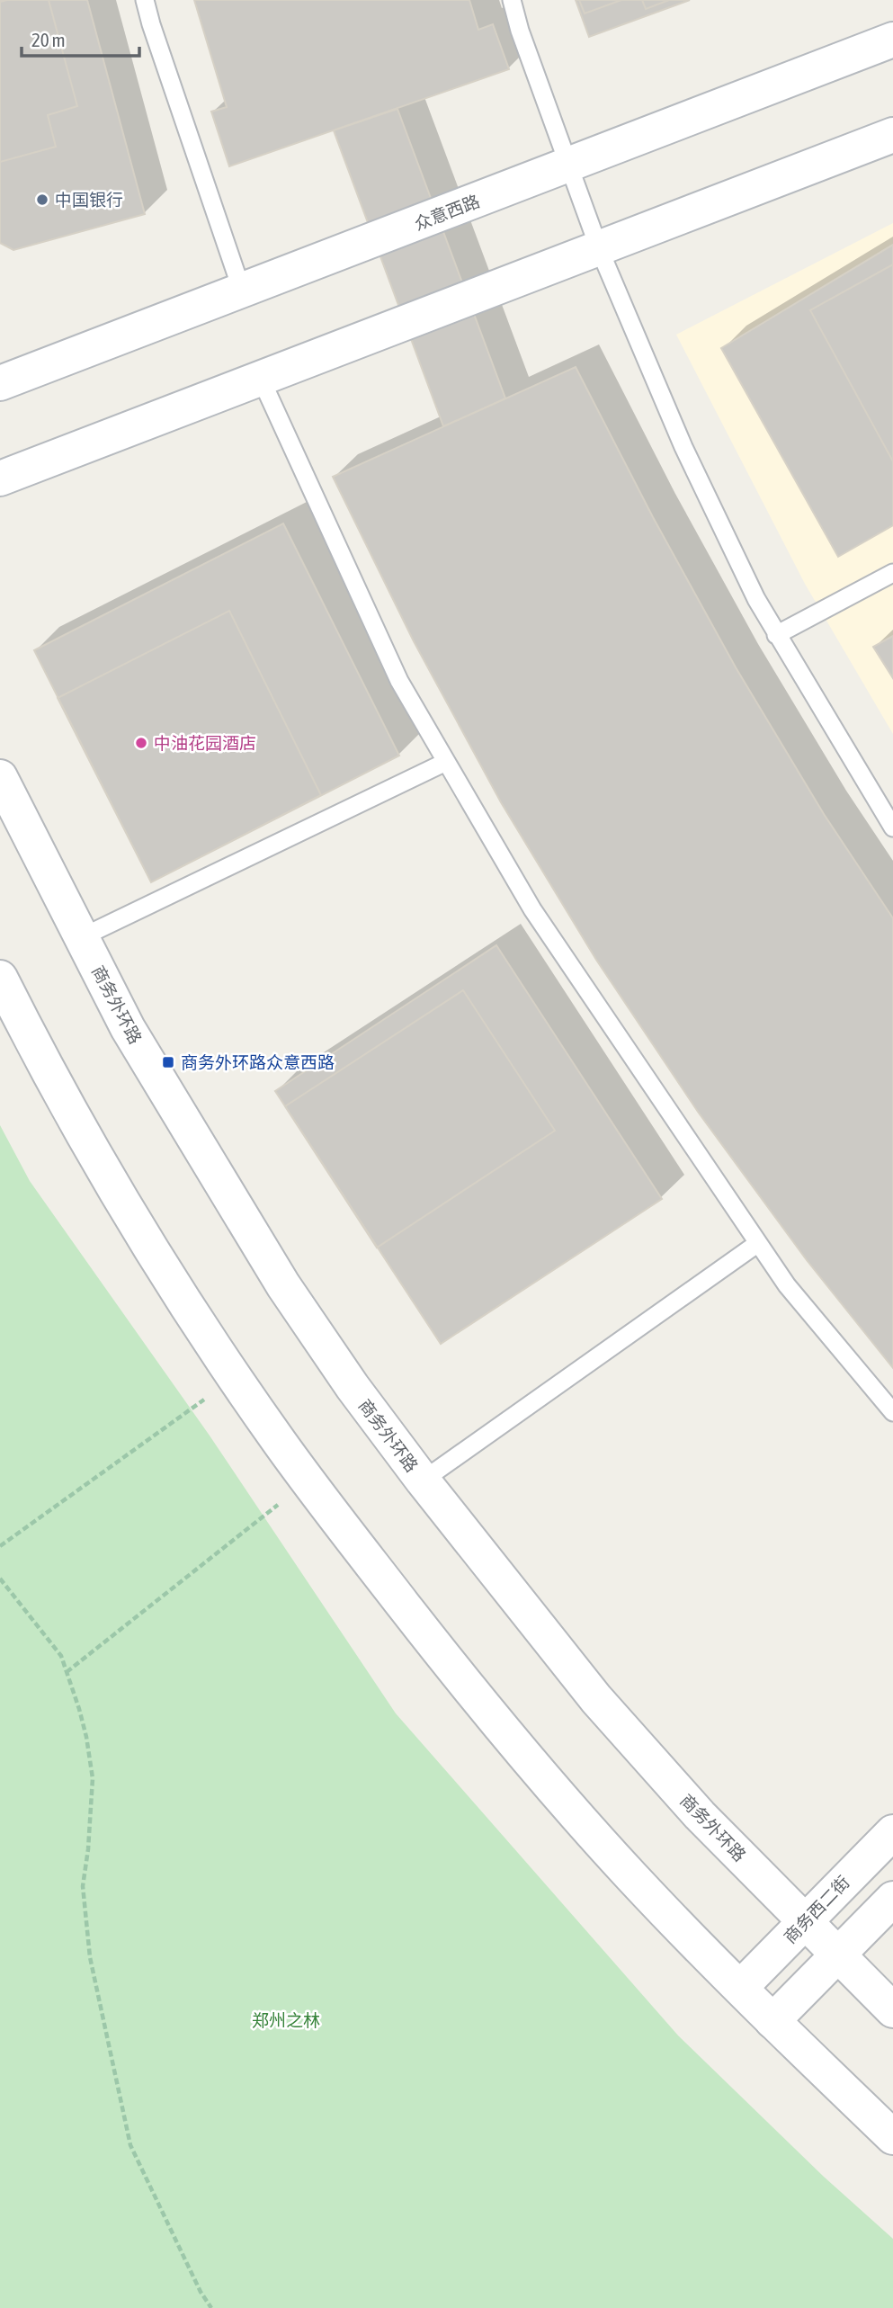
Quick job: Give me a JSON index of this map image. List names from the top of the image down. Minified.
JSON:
{"streets":{"street":["众意西路","商务外环路","商务西二街"]},"crossings":[["商务外环路","商务西二街"]],"parks":["郑州之林"],"places":{"other":["中国银行","中油花园酒店"],"transit":["商务外环路众意西路"]},"scale_bar":"20 m"}
